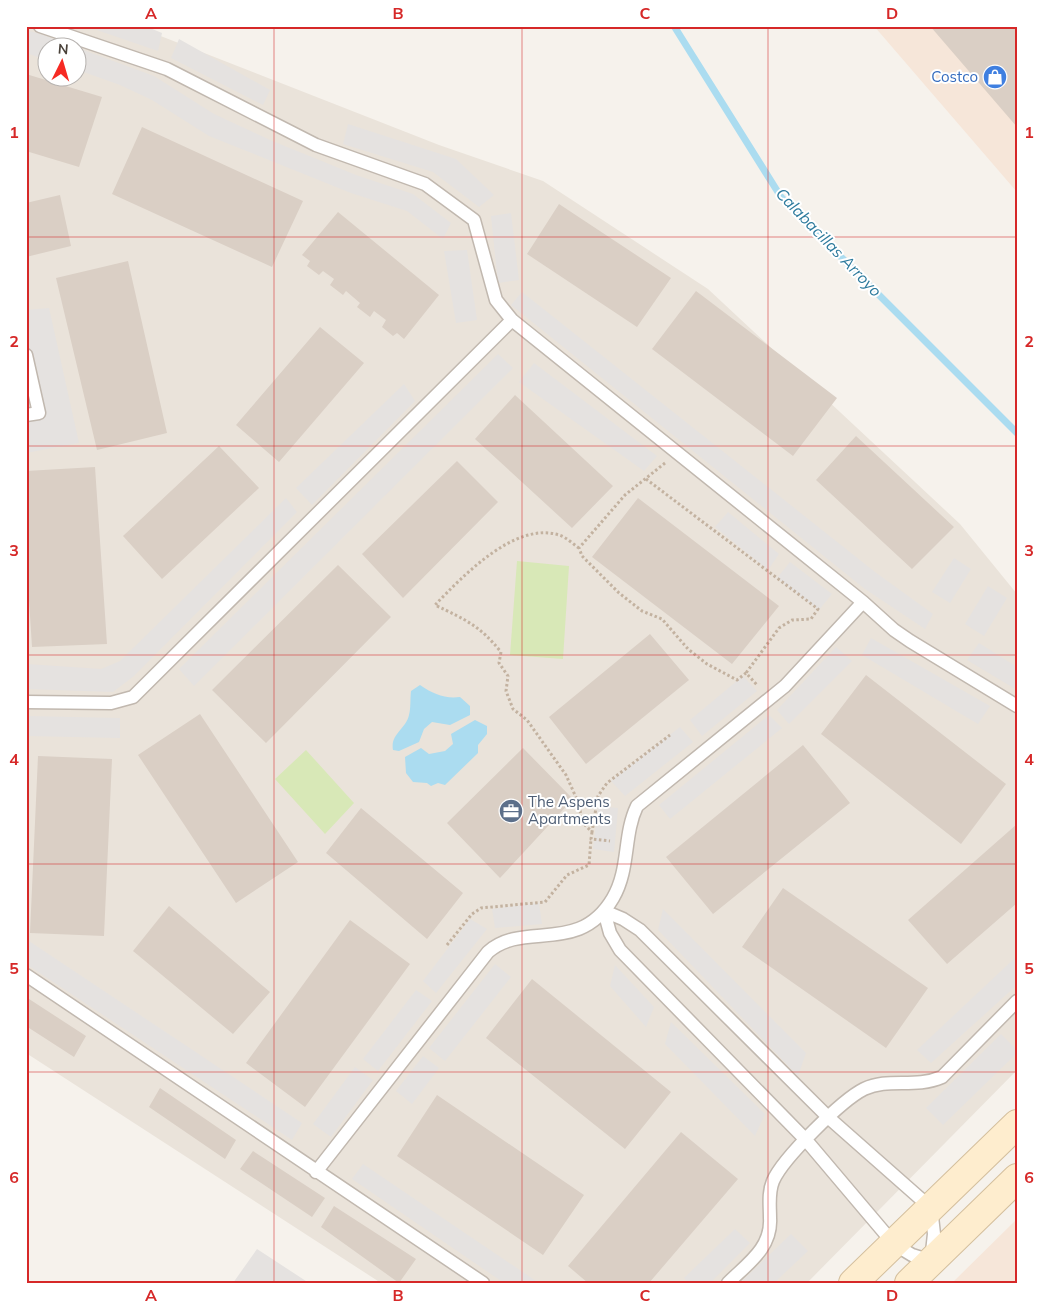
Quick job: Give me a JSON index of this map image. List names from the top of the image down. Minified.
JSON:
{"water":["Calabacillas Arroyo"],"places":{"shop":["Costco"],"office":["The Aspens Apartments"]},"north":"top","grid":{"columns":["A","B","C","D"],"rows":["1","2","3","4","5","6"]}}
